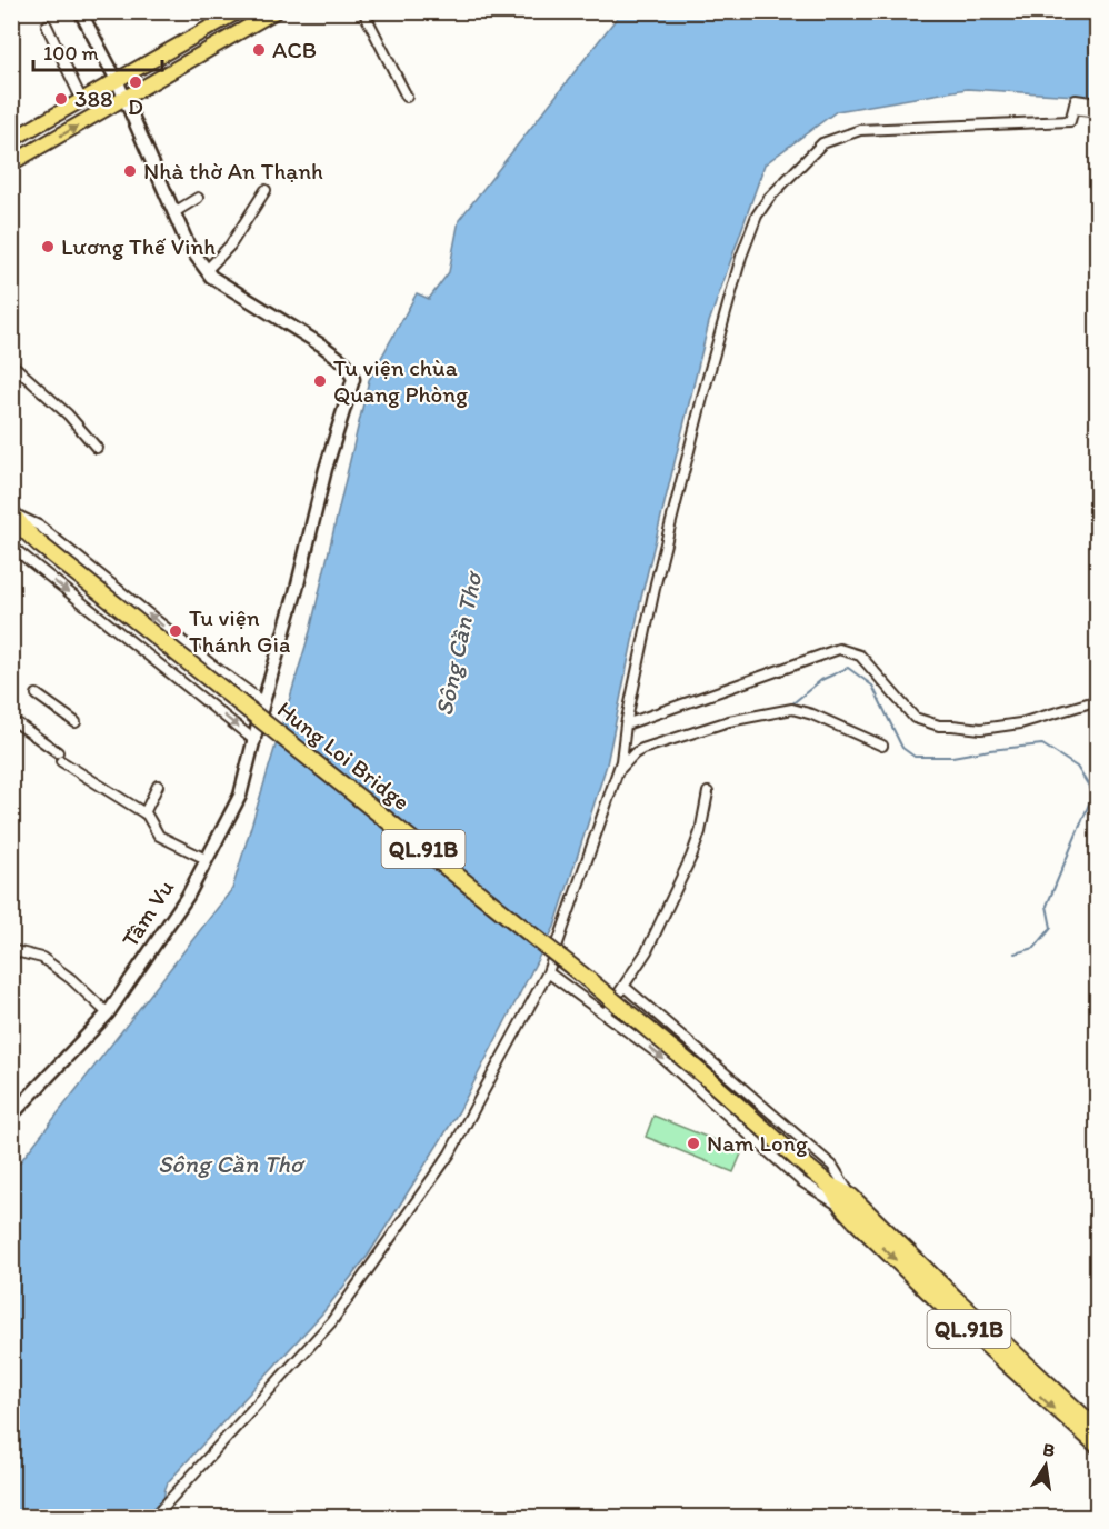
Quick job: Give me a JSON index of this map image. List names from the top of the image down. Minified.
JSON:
{"streets":{"highway":["Hung Loi Bridge","QL.91B"],"street":["Tầm Vu"]},"crossings":[["Hung Loi Bridge","QL.91B"]],"water":["Sông Cần Thơ"],"places":["ACB","D","388","Nhà thờ An Thạnh","Lương Thế Vinh","Tu viện chùa Quang Phòng","Tu viện Thánh Gia","Nam Long"],"scale_bar":"100 m","north":"top"}
